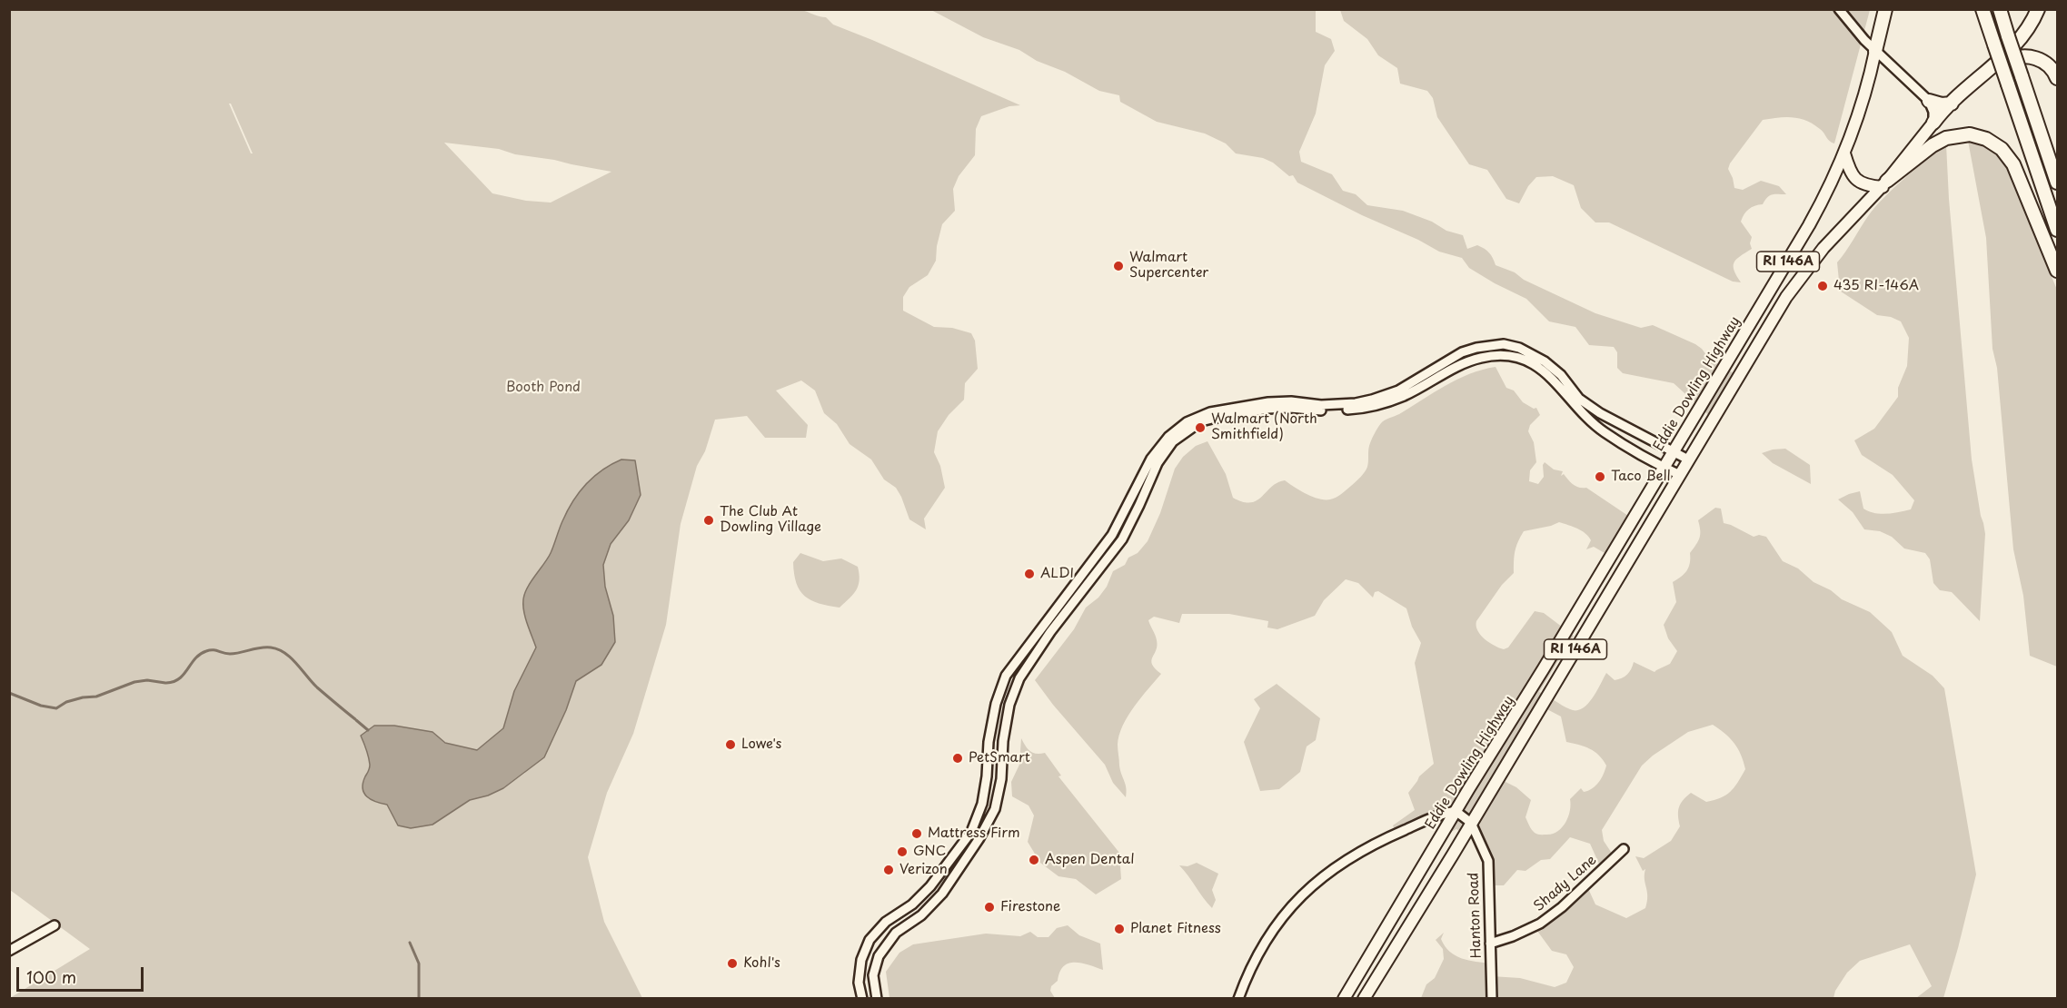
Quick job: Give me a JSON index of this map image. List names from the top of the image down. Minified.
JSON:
{"streets":{"highway":["RI 146A"],"main road":["Eddie Dowling Highway"],"street":["Shady Lane","Hanton Road"]},"crossings":[["RI 146A","Eddie Dowling Highway"],["RI 146A","Hanton Road"],["Eddie Dowling Highway","Hanton Road"],["Shady Lane","Hanton Road"]],"parks":["Booth Pond"],"places":["Walmart Supercenter","435 RI-146A","Walmart (North Smithfield)","Taco Bell","The Club At Dowling Village","ALDI","Lowe's","PetSmart","Mattress Firm","GNC","Aspen Dental","Verizon","Firestone","Planet Fitness","Kohl's"],"scale_bar":"100 m"}
